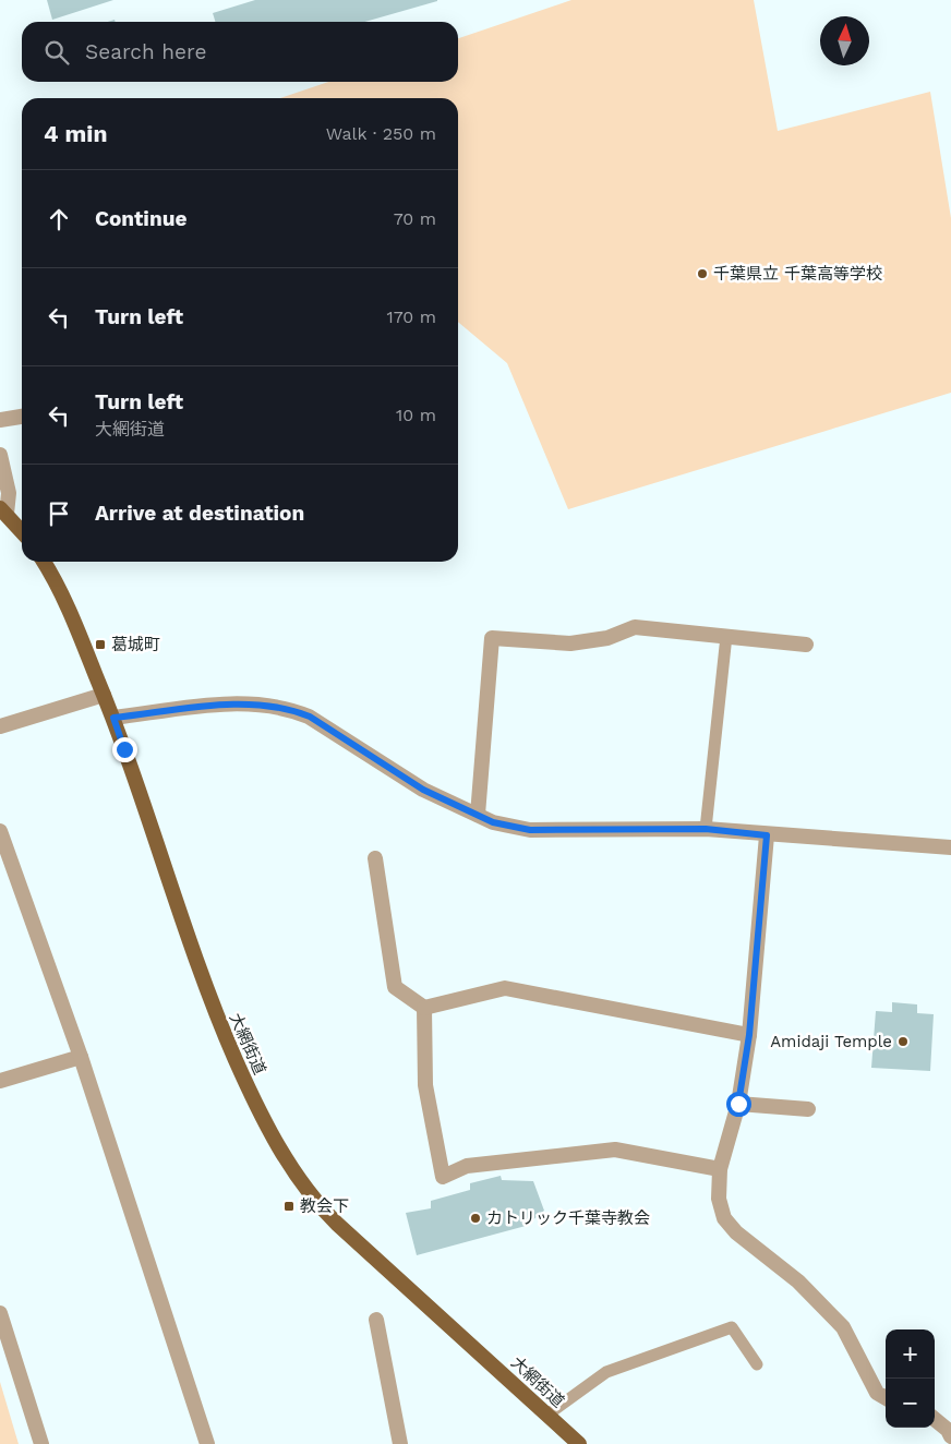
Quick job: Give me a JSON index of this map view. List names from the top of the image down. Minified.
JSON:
{"streets":{"main road":["大網街道"]},"places":{"other":["千葉県立 千葉高等学校","Amidaji Temple","カトリック千葉寺教会"],"transit":["葛城町","教会下"]},"north":"top","page":{"search":"Search here","heading":["4 min","Walk · 250 m"],"list":[["Continue","70 m"],["Turn left","170 m"],["Turn left","大網街道","10 m"],"Arrive at destination"],"map_buttons":["+","−"]}}
